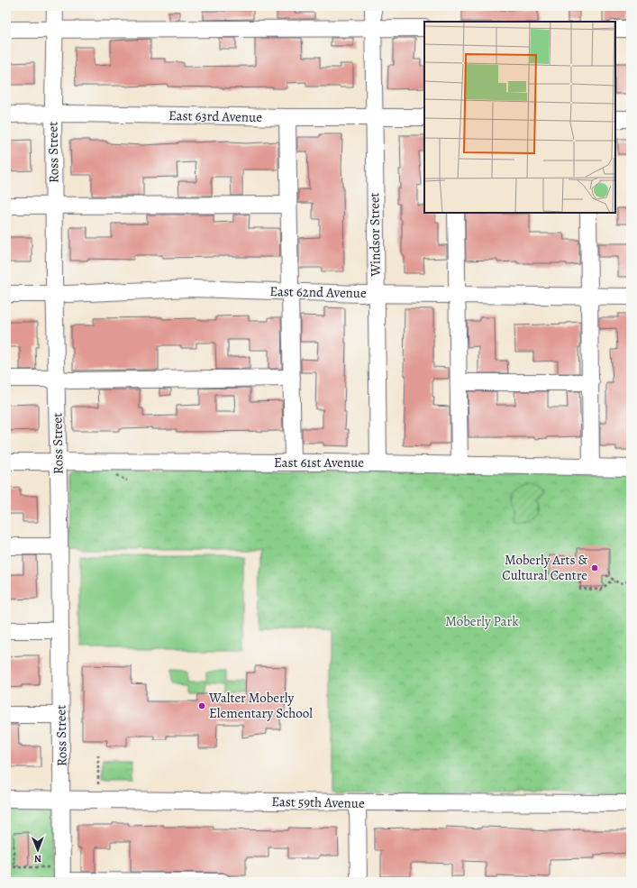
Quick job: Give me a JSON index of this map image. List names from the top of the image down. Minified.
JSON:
{"streets":{"street":["East 63rd Avenue","Ross Street","Windsor Street","East 62nd Avenue","East 61st Avenue","East 59th Avenue"]},"crossings":[["East 63rd Avenue","Ross Street"],["East 63rd Avenue","Windsor Street"],["Ross Street","East 62nd Avenue"],["Ross Street","East 61st Avenue"],["Ross Street","East 59th Avenue"],["Windsor Street","East 62nd Avenue"],["Windsor Street","East 61st Avenue"]],"parks":["Moberly Park"],"places":["Moberly Arts & Cultural Centre","Walter Moberly Elementary School"],"north":"bottom"}
